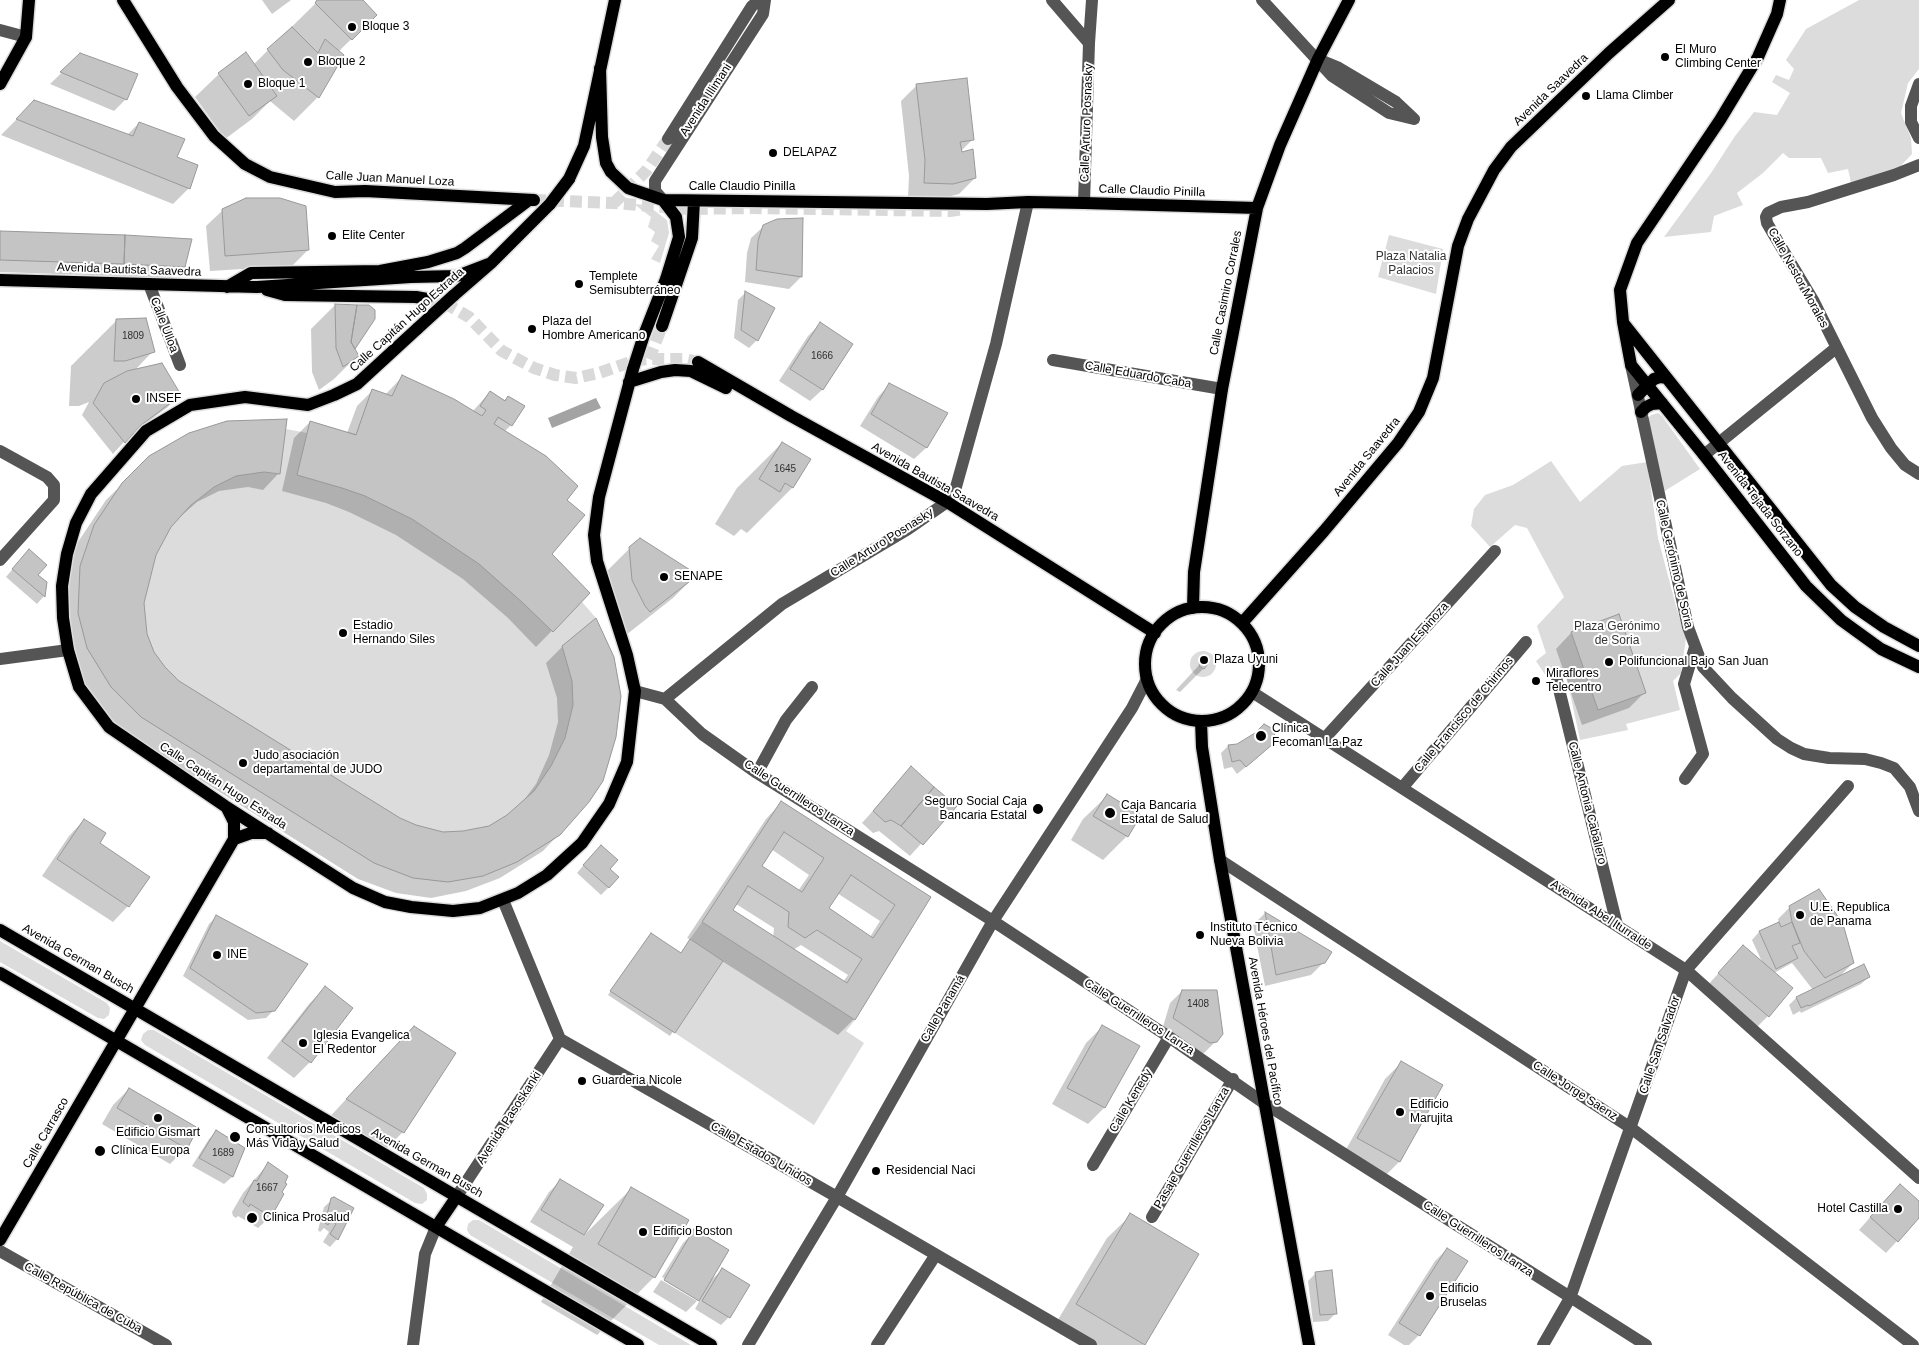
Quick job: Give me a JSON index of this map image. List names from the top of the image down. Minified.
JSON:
{"streets":{"main road":["Avenida Saavedra","Calle Juan Manuel Loza","Calle Claudio Pinilla","Avenida Bautista Saavedra","Calle Casimiro Corrales","Calle Capitán Hugo Estrada","Avenida Tejada Sorzano","Avenida German Busch","Avenida Héroes del Pacífico","Calle Carrasco"],"street":["Avenida Illimani","Calle Arturo Posnasky","Calle Nestor Morales","Calle Ulloa","Calle Eduardo Caba","Calle Gerónimo de Soria","Calle Juan Espinoza","Calle Francisco de Chirinos","Calle Guerrilleros Lanza","Calle Antonia Caballero","Avenida Abel Iturralde","Calle Panamá","Calle San Salvador","Calle Jorge Saenz","Calle Kenedy","Avenida Pasoskanki","Pasaje Guerrilleros Lanza","Calle Estados Unidos","Calle República de Cuba"]},"crossings":[["Avenida Saavedra","Avenida Bautista Saavedra"],["Avenida Saavedra","Calle Casimiro Corrales"],["Avenida Saavedra","Avenida Abel Iturralde"],["Avenida Saavedra","Calle Panamá"],["Avenida Saavedra","Avenida Héroes del Pacífico"],["Avenida Illimani","Calle Claudio Pinilla"],["Avenida Illimani","Calle Capitán Hugo Estrada"],["Calle Arturo Posnasky","Calle Claudio Pinilla"],["Calle Arturo Posnasky","Avenida Bautista Saavedra"],["Calle Arturo Posnasky","Calle Guerrilleros Lanza"],["Calle Juan Manuel Loza","Avenida Bautista Saavedra"],["Calle Claudio Pinilla","Calle Casimiro Corrales"],["Calle Claudio Pinilla","Calle Capitán Hugo Estrada"],["Avenida Bautista Saavedra","Calle Casimiro Corrales"],["Avenida Bautista Saavedra","Calle Capitán Hugo Estrada"],["Avenida Bautista Saavedra","Calle Ulloa"],["Avenida Bautista Saavedra","Avenida Abel Iturralde"],["Avenida Bautista Saavedra","Calle Panamá"],["Avenida Bautista Saavedra","Avenida Héroes del Pacífico"],["Calle Casimiro Corrales","Calle Eduardo Caba"],["Calle Casimiro Corrales","Avenida Abel Iturralde"],["Calle Casimiro Corrales","Calle Panamá"],["Calle Casimiro Corrales","Avenida Héroes del Pacífico"],["Calle Capitán Hugo Estrada","Calle Guerrilleros Lanza"],["Avenida Tejada Sorzano","Calle Gerónimo de Soria"],["Calle Juan Espinoza","Avenida Abel Iturralde"],["Calle Francisco de Chirinos","Avenida Abel Iturralde"],["Calle Guerrilleros Lanza","Calle Panamá"],["Calle Guerrilleros Lanza","Avenida Héroes del Pacífico"],["Calle Guerrilleros Lanza","Calle San Salvador"],["Calle Guerrilleros Lanza","Calle Kenedy"],["Calle Guerrilleros Lanza","Pasaje Guerrilleros Lanza"],["Calle Antonia Caballero","Avenida Abel Iturralde"],["Avenida Abel Iturralde","Calle Panamá"],["Avenida Abel Iturralde","Avenida Héroes del Pacífico"],["Avenida Abel Iturralde","Calle San Salvador"],["Avenida German Busch","Avenida Pasoskanki"],["Avenida German Busch","Calle Carrasco"],["Calle Panamá","Avenida Héroes del Pacífico"],["Calle Panamá","Calle Estados Unidos"],["Avenida Héroes del Pacífico","Calle Jorge Saenz"],["Calle San Salvador","Calle Jorge Saenz"],["Avenida Pasoskanki","Calle Estados Unidos"]],"parks":["Plaza Natalia Palacios","Plaza Gerónimo de Soria"],"places":["Bloque 3","El Muro Climbing Center","Bloque 2","Bloque 1","Llama Climber","DELAPAZ","Elite Center","Templete Semisubterráneo","Plaza del Hombre Americano","INSEF","SENAPE","Estadio Hernando Siles","Plaza Uyuni","Polifuncional Bajo San Juan","Miraflores Telecentro","Clínica Fecoman La Paz","Judo asociación departamental de JUDO","Seguro Social Caja Bancaria Estatal","Caja Bancaria Estatal de Salud","U.E. Republica de Panama","Instituto Técnico Nueva Bolivia","INE","Iglesia Evangelica El Redentor","Guarderia Nicole","Edificio Marujita","Edificio Gismart","Consultorios Medicos Más Vida y Salud","Clínica Europa","Residencial Naci","Hotel Castilla","Clinica Prosalud","Edificio Boston","Edificio Bruselas"],"house_numbers":["1809","1666","1645","1408","1689","1667"]}
